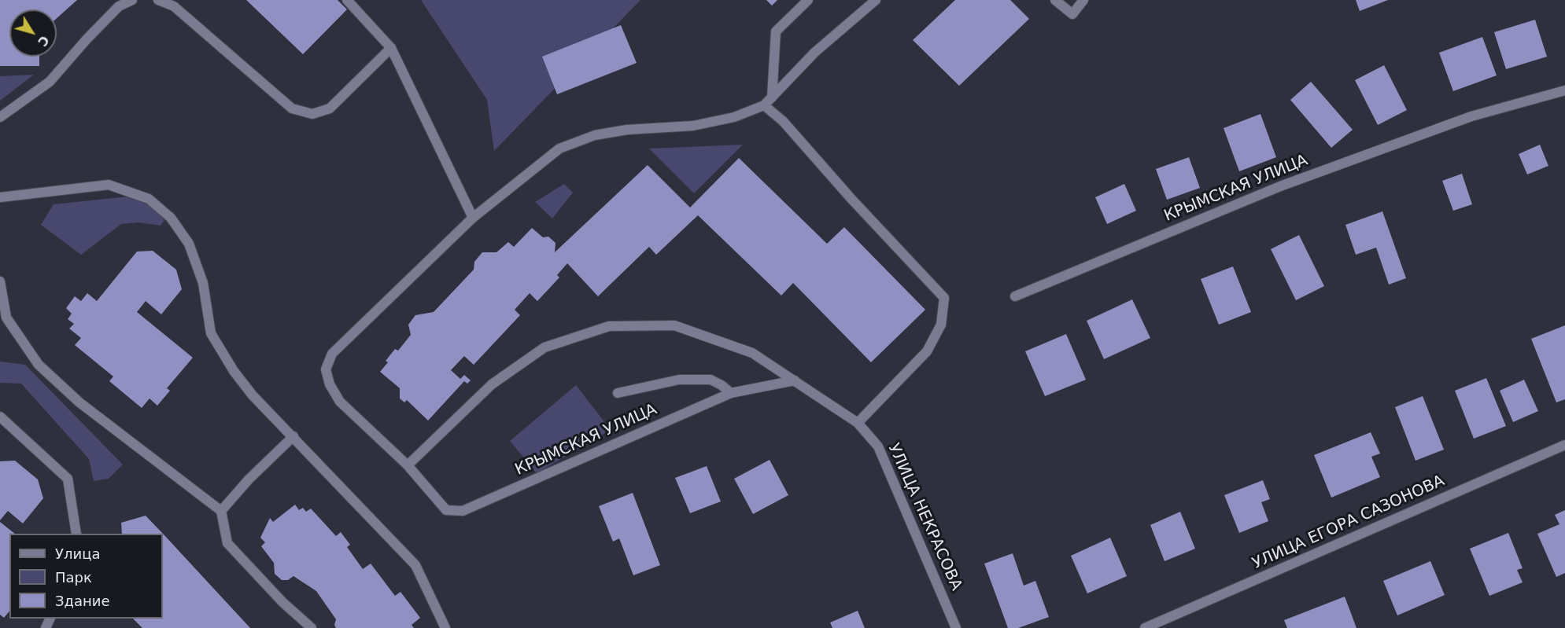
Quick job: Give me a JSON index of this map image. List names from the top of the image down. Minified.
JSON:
{"streets":{"street":["КРЫМСКАЯ УЛИЦА","УЛИЦА НЕКРАСОВА","УЛИЦА ЕГОРА САЗОНОВА"]},"crossings":[["КРЫМСКАЯ УЛИЦА","УЛИЦА НЕКРАСОВА"]],"legend":["Улица","Парк","Здание"],"north":"bottom right"}
